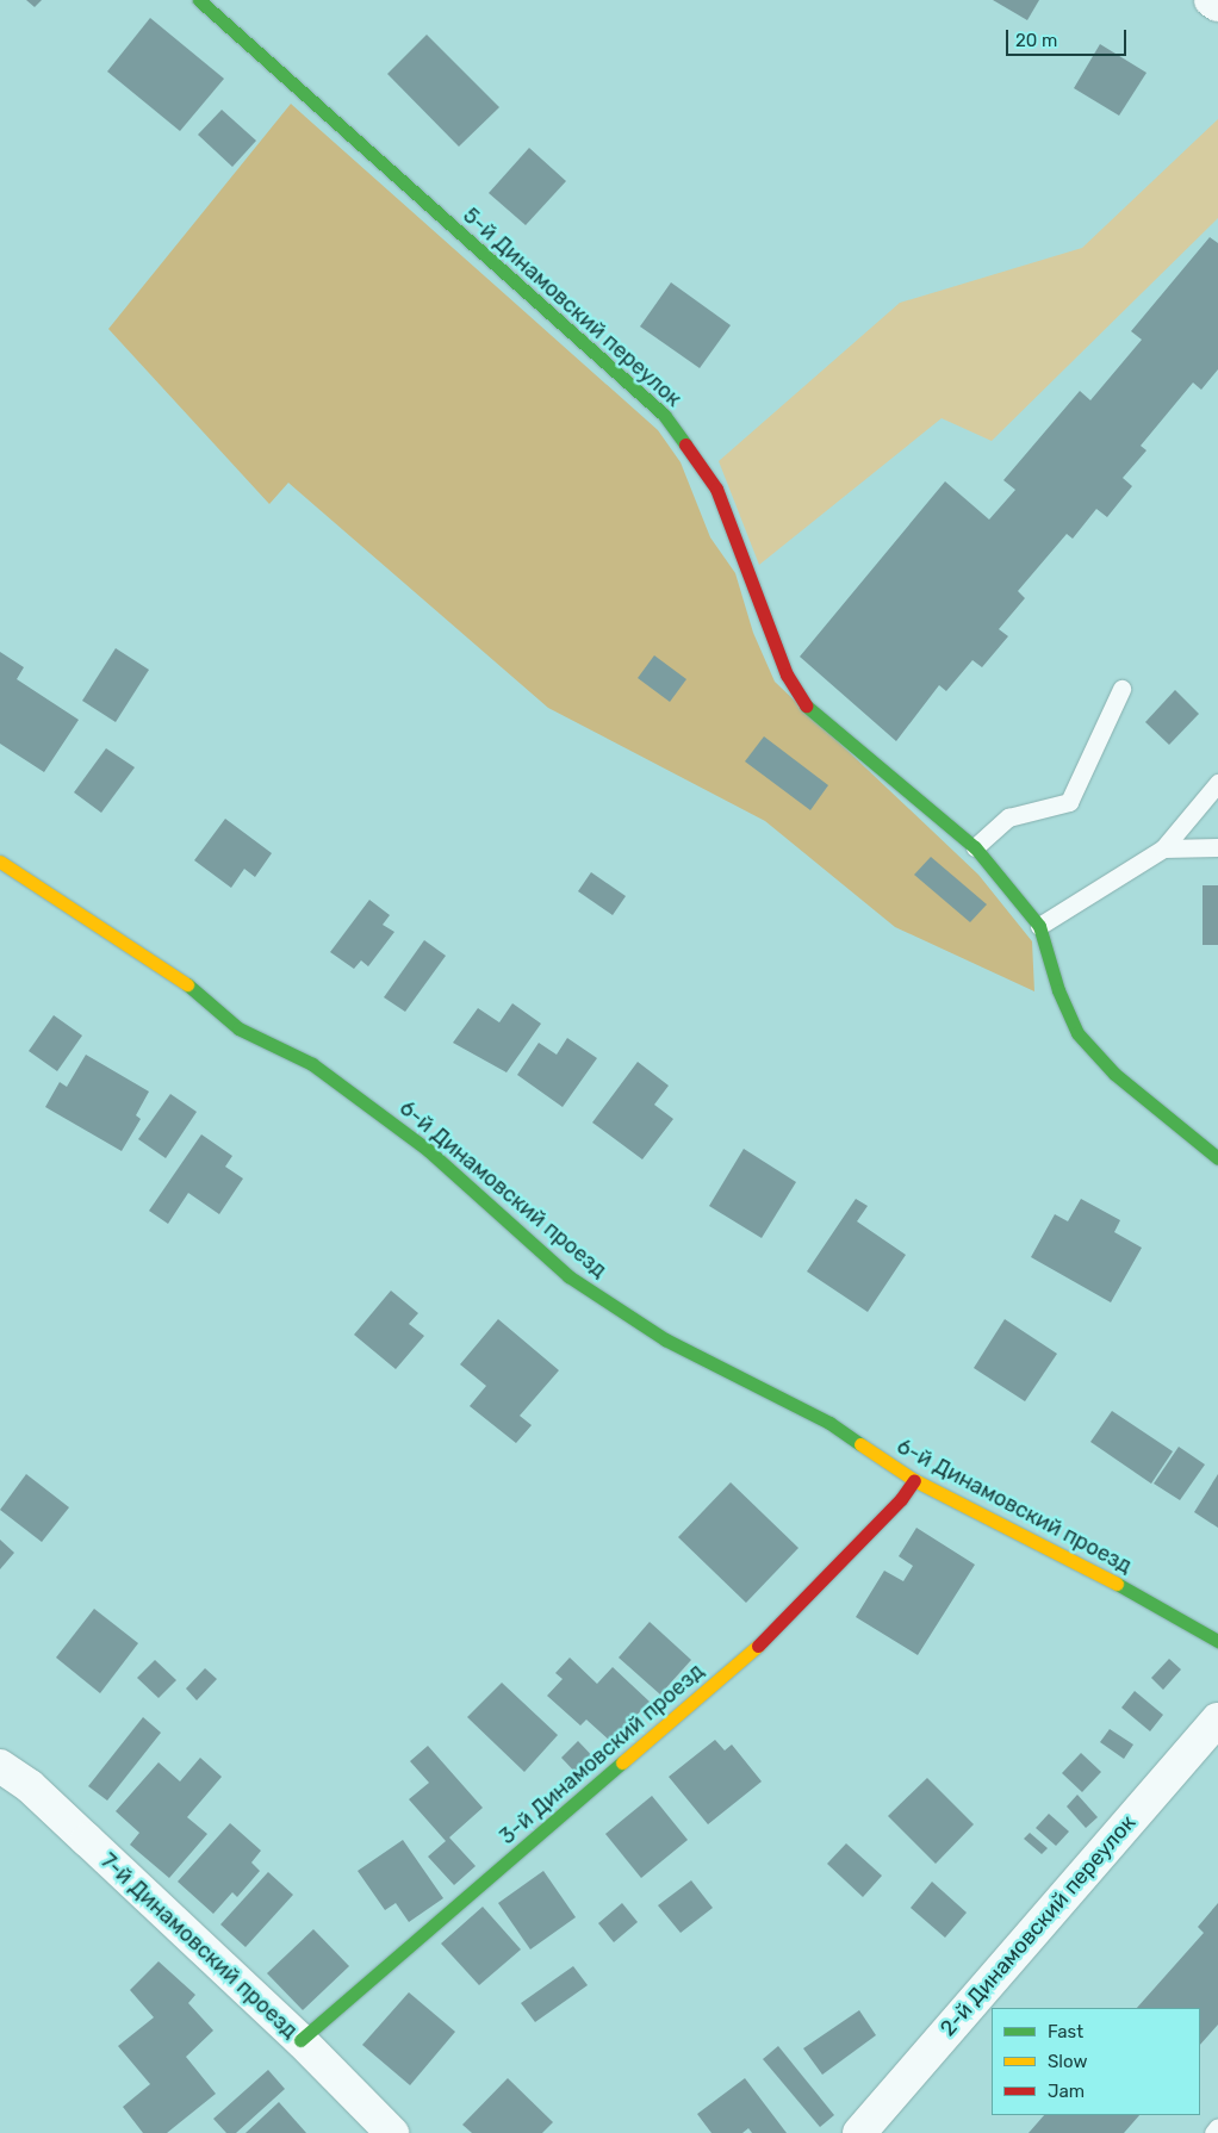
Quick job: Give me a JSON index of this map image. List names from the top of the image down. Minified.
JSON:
{"streets":{"street":["5-й Динамовский переулок","6-й Динамовский проезд","3-й Динамовский проезд","2-й Динамовский переулок","7-й Динамовский проезд"]},"crossings":[["6-й Динамовский проезд","3-й Динамовский проезд"],["3-й Динамовский проезд","7-й Динамовский проезд"]],"legend":["Fast","Slow","Jam"],"scale_bar":"20 m"}
